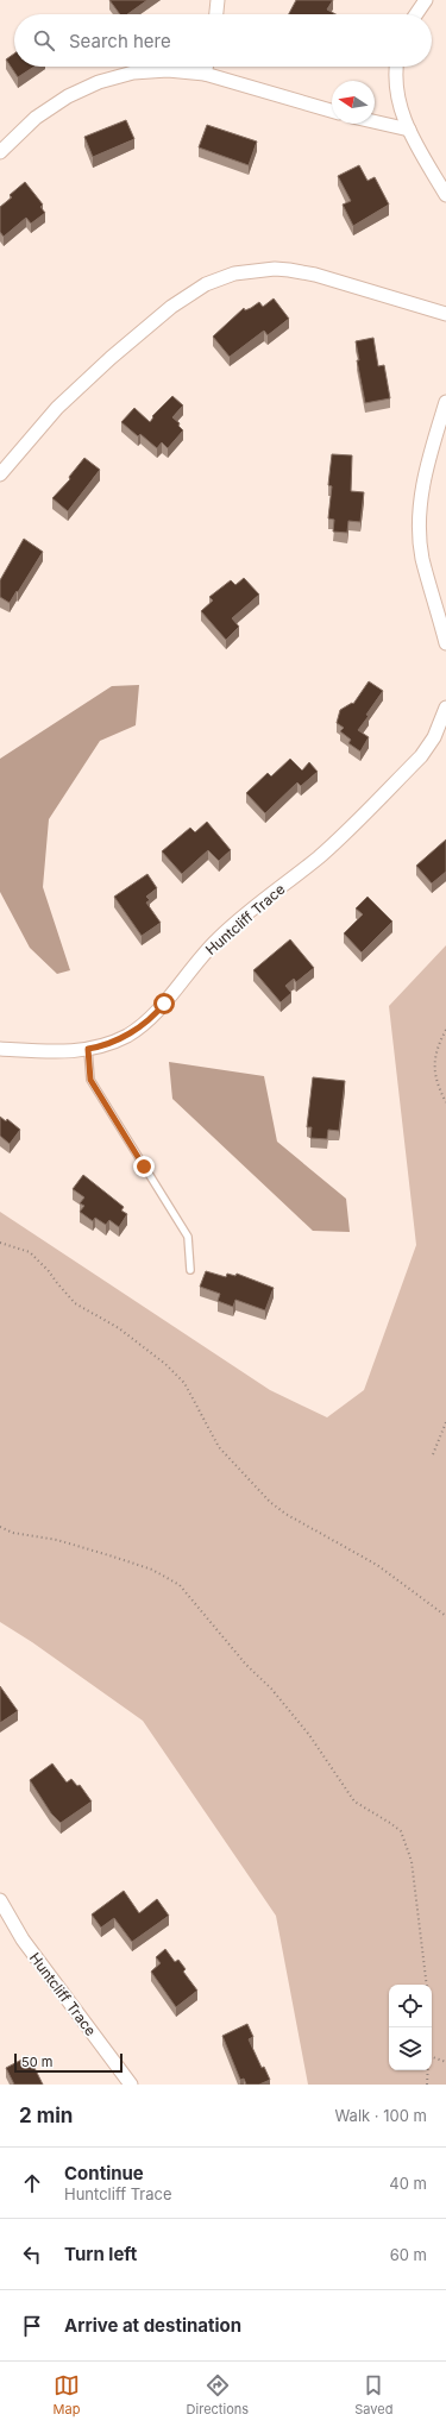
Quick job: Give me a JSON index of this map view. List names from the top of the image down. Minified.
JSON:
{"streets":{"street":["Huntcliff Trace"]},"scale_bar":"50 m","north":"left","page":{"search":"Search here","scale":"50 m","heading":["2 min","Walk · 100 m"],"list":[["Continue","Huntcliff Trace","40 m"],["Turn left","60 m"],"Arrive at destination"],"nav":["Map","Directions","Saved"]}}
